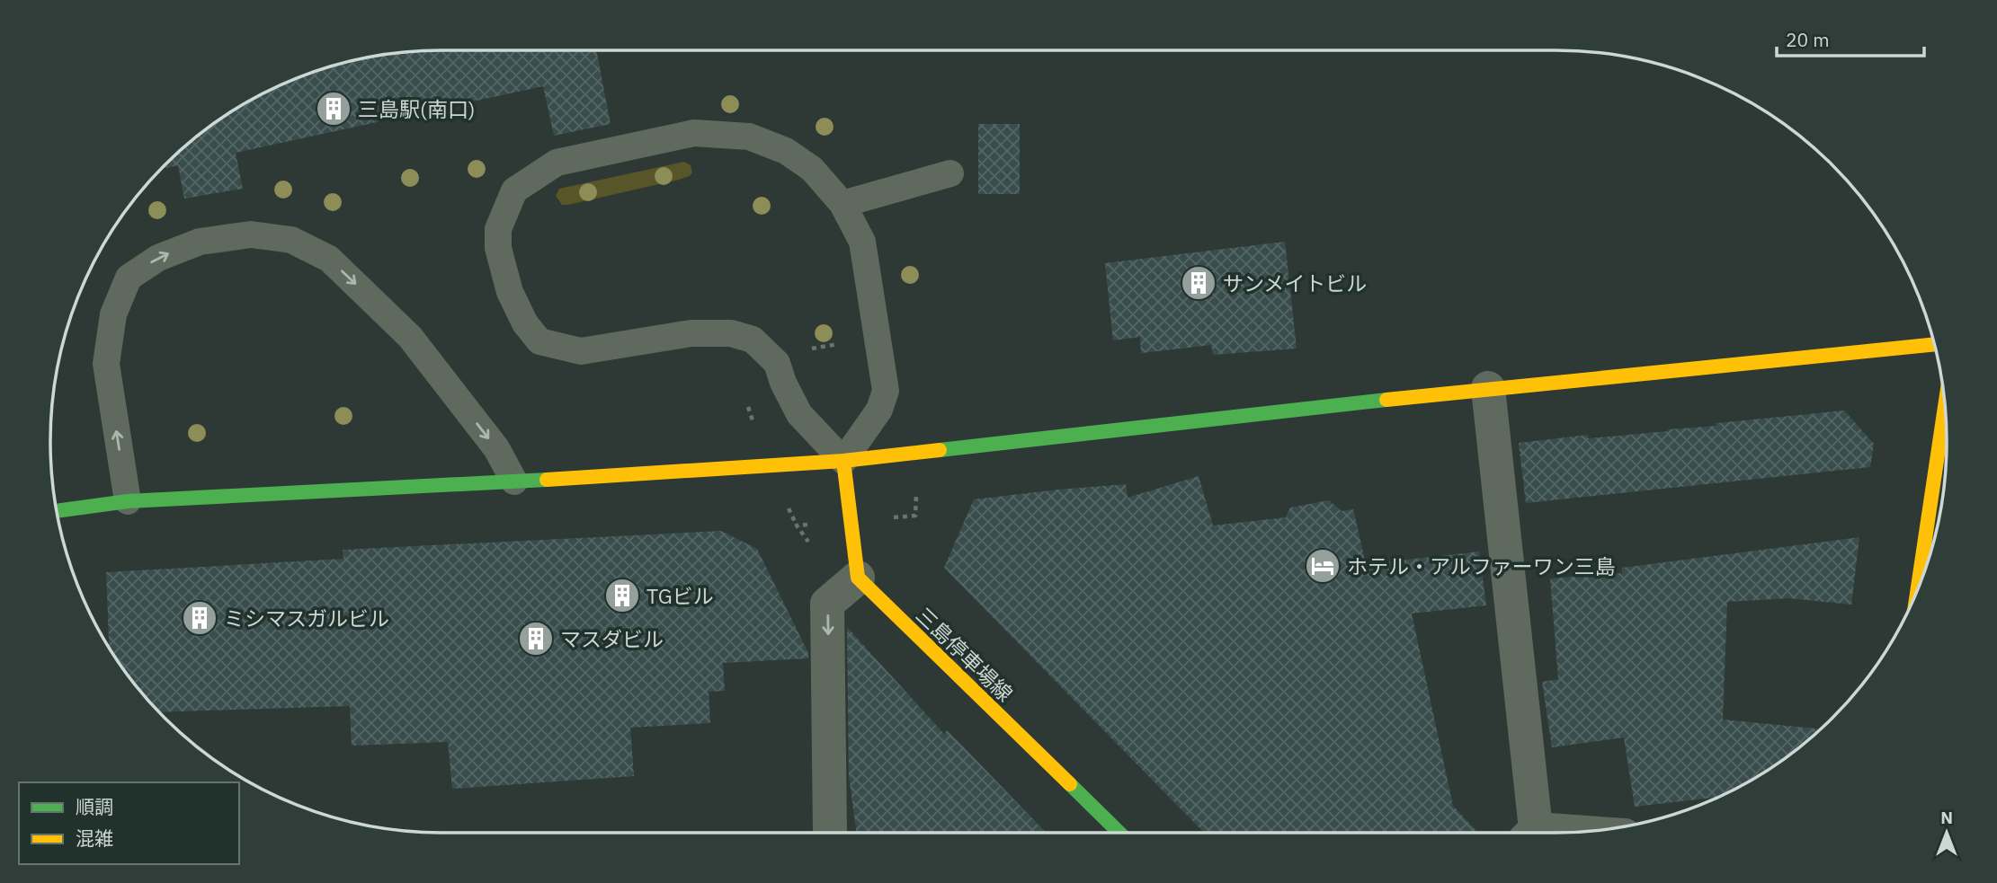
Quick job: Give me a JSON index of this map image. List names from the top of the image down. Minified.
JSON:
{"streets":{"street":["三島停車場線"]},"places":{"building":["三島駅(南口)","サンメイトビル","TGビル","ミシマスガルビル","マスダビル"],"hotel":["ホテル・アルファーワン三島"]},"legend":["順調","混雑"],"scale_bar":"20 m","north":"top"}
